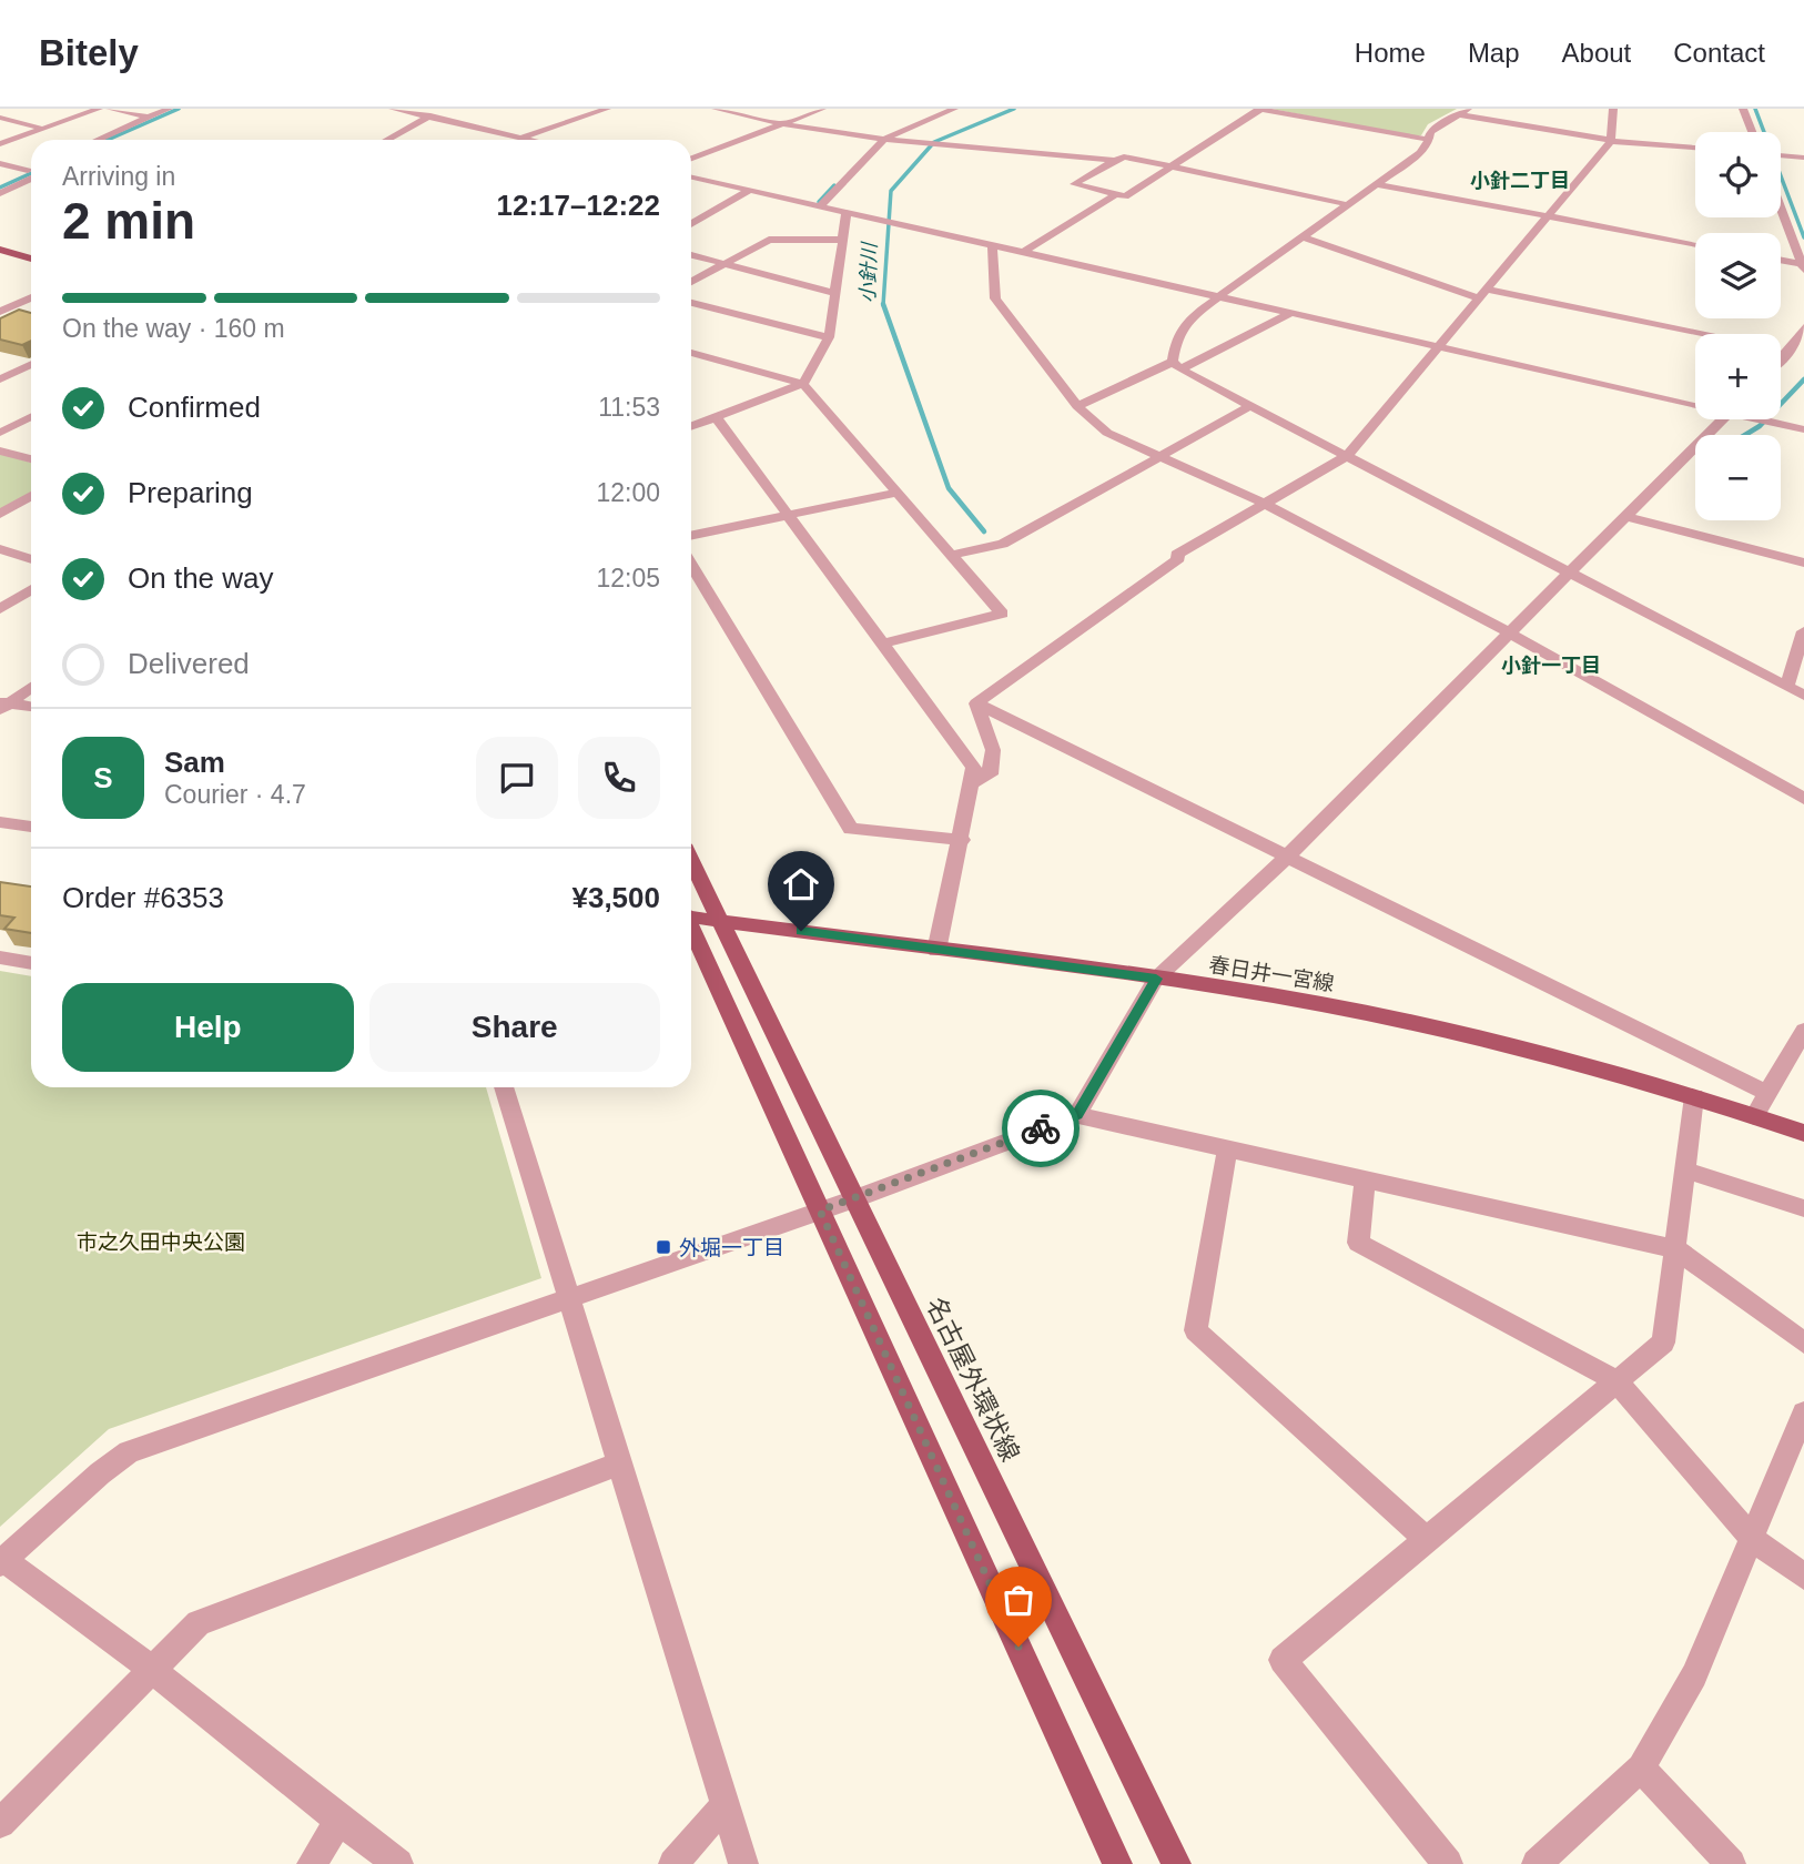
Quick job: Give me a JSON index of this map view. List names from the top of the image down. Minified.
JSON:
{"streets":{"main road":["春日井一宮線","名古屋外環状線"]},"crossings":[["春日井一宮線","名古屋外環状線"]],"districts":["小針二丁目","小針一丁目"],"water":["小針川"],"parks":["市之久田中央公園"],"places":{"transit":["外堀一丁目"]},"page":{"header":"Bitely","nav":["Home","Map","About","Contact"],"map_buttons":["+","−"],"heading":["2 min","Arriving in","12:17–12:22"],"panel":["Sam","Courier · 4.7","Order #6353","¥3,500"],"bar":"On the way · 160 m","list":[["Confirmed","11:53"],["Preparing","12:00"],["On the way","12:05"],"Delivered"],"round":"S","buttons":["Help","Share"]}}
